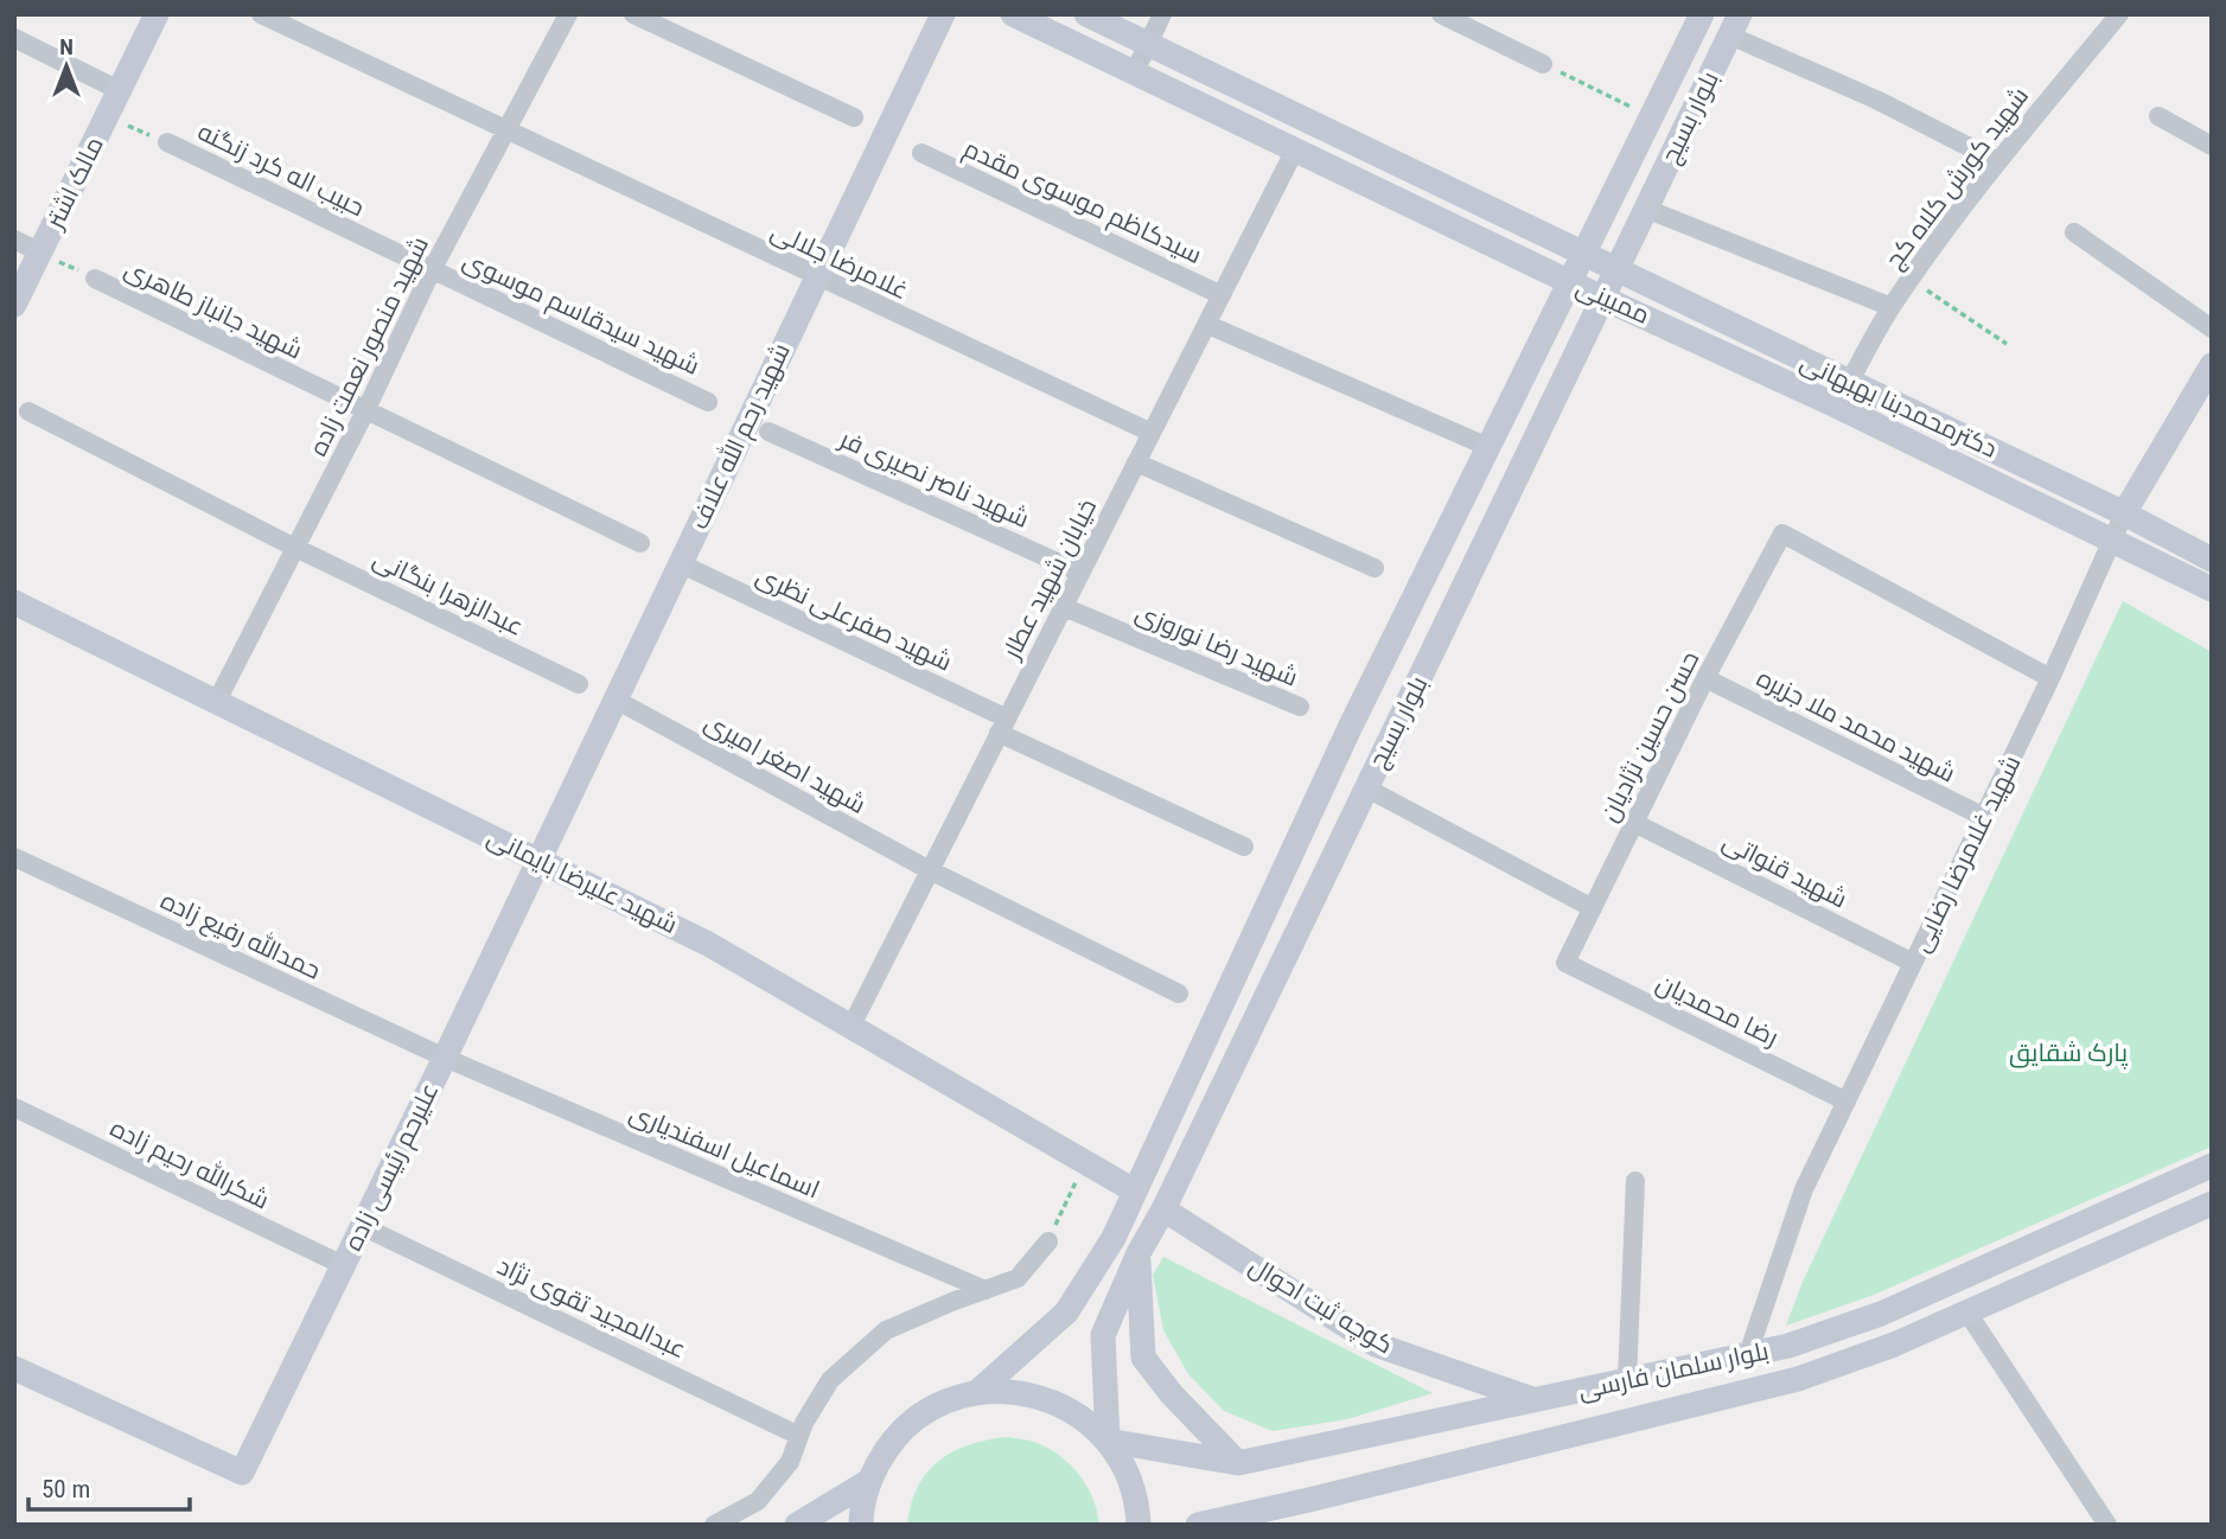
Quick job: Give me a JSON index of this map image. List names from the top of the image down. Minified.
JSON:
{"streets":{"street":["بلوار بسیج","حبیب اله کرد زنگنه","شهید کورش کلاه کج","مالک اشتر","سیدکاظم موسوی مقدم","غلامرضا جلالی","ممبینی","شهید جانباز طاهری","شهید سیدقاسم موسوی","شهید منصور نعمت زاده","دکترمحمدبنا بهبهانی","شهید رحم الله علاف","شهید ناصر نصیری فر","خیابان شهید عطار","عبدالزهرا بنگانی","شهید صفرعلی نظری","شهید رضا نوروزی","شهید محمد ملا جزیره","حسن حسین نژادیان","شهید اصغر امیری","شهید غلامرضا رضایی","شهید قنواتی","شهید علیرضا بایمانی","حمدالله رفیع زاده","رضا محمدیان","اسماعیل اسفندیاری","شکرالله رحیم زاده","علیرحم رئیسی زاده","کوچه ثبت احوال","عبدالمجید تقوی نژاد","بلوار سلمان فارسی"]},"crossings":[["بلوار بسیج","ممبینی"],["بلوار بسیج","دکترمحمدبنا بهبهانی"],["بلوار بسیج","شهید علیرضا بایمانی"],["بلوار بسیج","کوچه ثبت احوال"],["بلوار بسیج","بلوار سلمان فارسی"],["حبیب اله کرد زنگنه","مالک اشتر"],["حبیب اله کرد زنگنه","شهید سیدقاسم موسوی"],["حبیب اله کرد زنگنه","شهید منصور نعمت زاده"],["شهید کورش کلاه کج","دکترمحمدبنا بهبهانی"],["مالک اشتر","شهید جانباز طاهری"],["سیدکاظم موسوی مقدم","خیابان شهید عطار"],["غلامرضا جلالی","شهید منصور نعمت زاده"],["غلامرضا جلالی","شهید رحم الله علاف"],["غلامرضا جلالی","خیابان شهید عطار"],["ممبینی","دکترمحمدبنا بهبهانی"],["ممبینی","خیابان شهید عطار"],["ممبینی","شهید غلامرضا رضایی"],["شهید جانباز طاهری","شهید منصور نعمت زاده"],["شهید سیدقاسم موسوی","شهید منصور نعمت زاده"],["شهید منصور نعمت زاده","عبدالزهرا بنگانی"],["شهید منصور نعمت زاده","شهید علیرضا بایمانی"],["دکترمحمدبنا بهبهانی","شهید غلامرضا رضایی"],["شهید رحم الله علاف","شهید صفرعلی نظری"],["شهید رحم الله علاف","شهید اصغر امیری"],["شهید رحم الله علاف","شهید علیرضا بایمانی"],["شهید رحم الله علاف","علیرحم رئیسی زاده"],["شهید ناصر نصیری فر","خیابان شهید عطار"],["خیابان شهید عطار","شهید صفرعلی نظری"],["خیابان شهید عطار","شهید رضا نوروزی"],["خیابان شهید عطار","شهید اصغر امیری"],["خیابان شهید عطار","شهید علیرضا بایمانی"],["شهید محمد ملا جزیره","حسن حسین نژادیان"],["شهید محمد ملا جزیره","شهید غلامرضا رضایی"],["حسن حسین نژادیان","شهید غلامرضا رضایی"],["حسن حسین نژادیان","شهید قنواتی"],["حسن حسین نژادیان","رضا محمدیان"],["شهید غلامرضا رضایی","شهید قنواتی"],["شهید غلامرضا رضایی","رضا محمدیان"],["شهید غلامرضا رضایی","بلوار سلمان فارسی"],["شهید علیرضا بایمانی","علیرحم رئیسی زاده"],["حمدالله رفیع زاده","اسماعیل اسفندیاری"],["حمدالله رفیع زاده","علیرحم رئیسی زاده"],["اسماعیل اسفندیاری","علیرحم رئیسی زاده"],["شکرالله رحیم زاده","علیرحم رئیسی زاده"],["علیرحم رئیسی زاده","عبدالمجید تقوی نژاد"],["کوچه ثبت احوال","بلوار سلمان فارسی"]],"parks":["پارک شقایق"],"scale_bar":"50 m","north":"top"}
